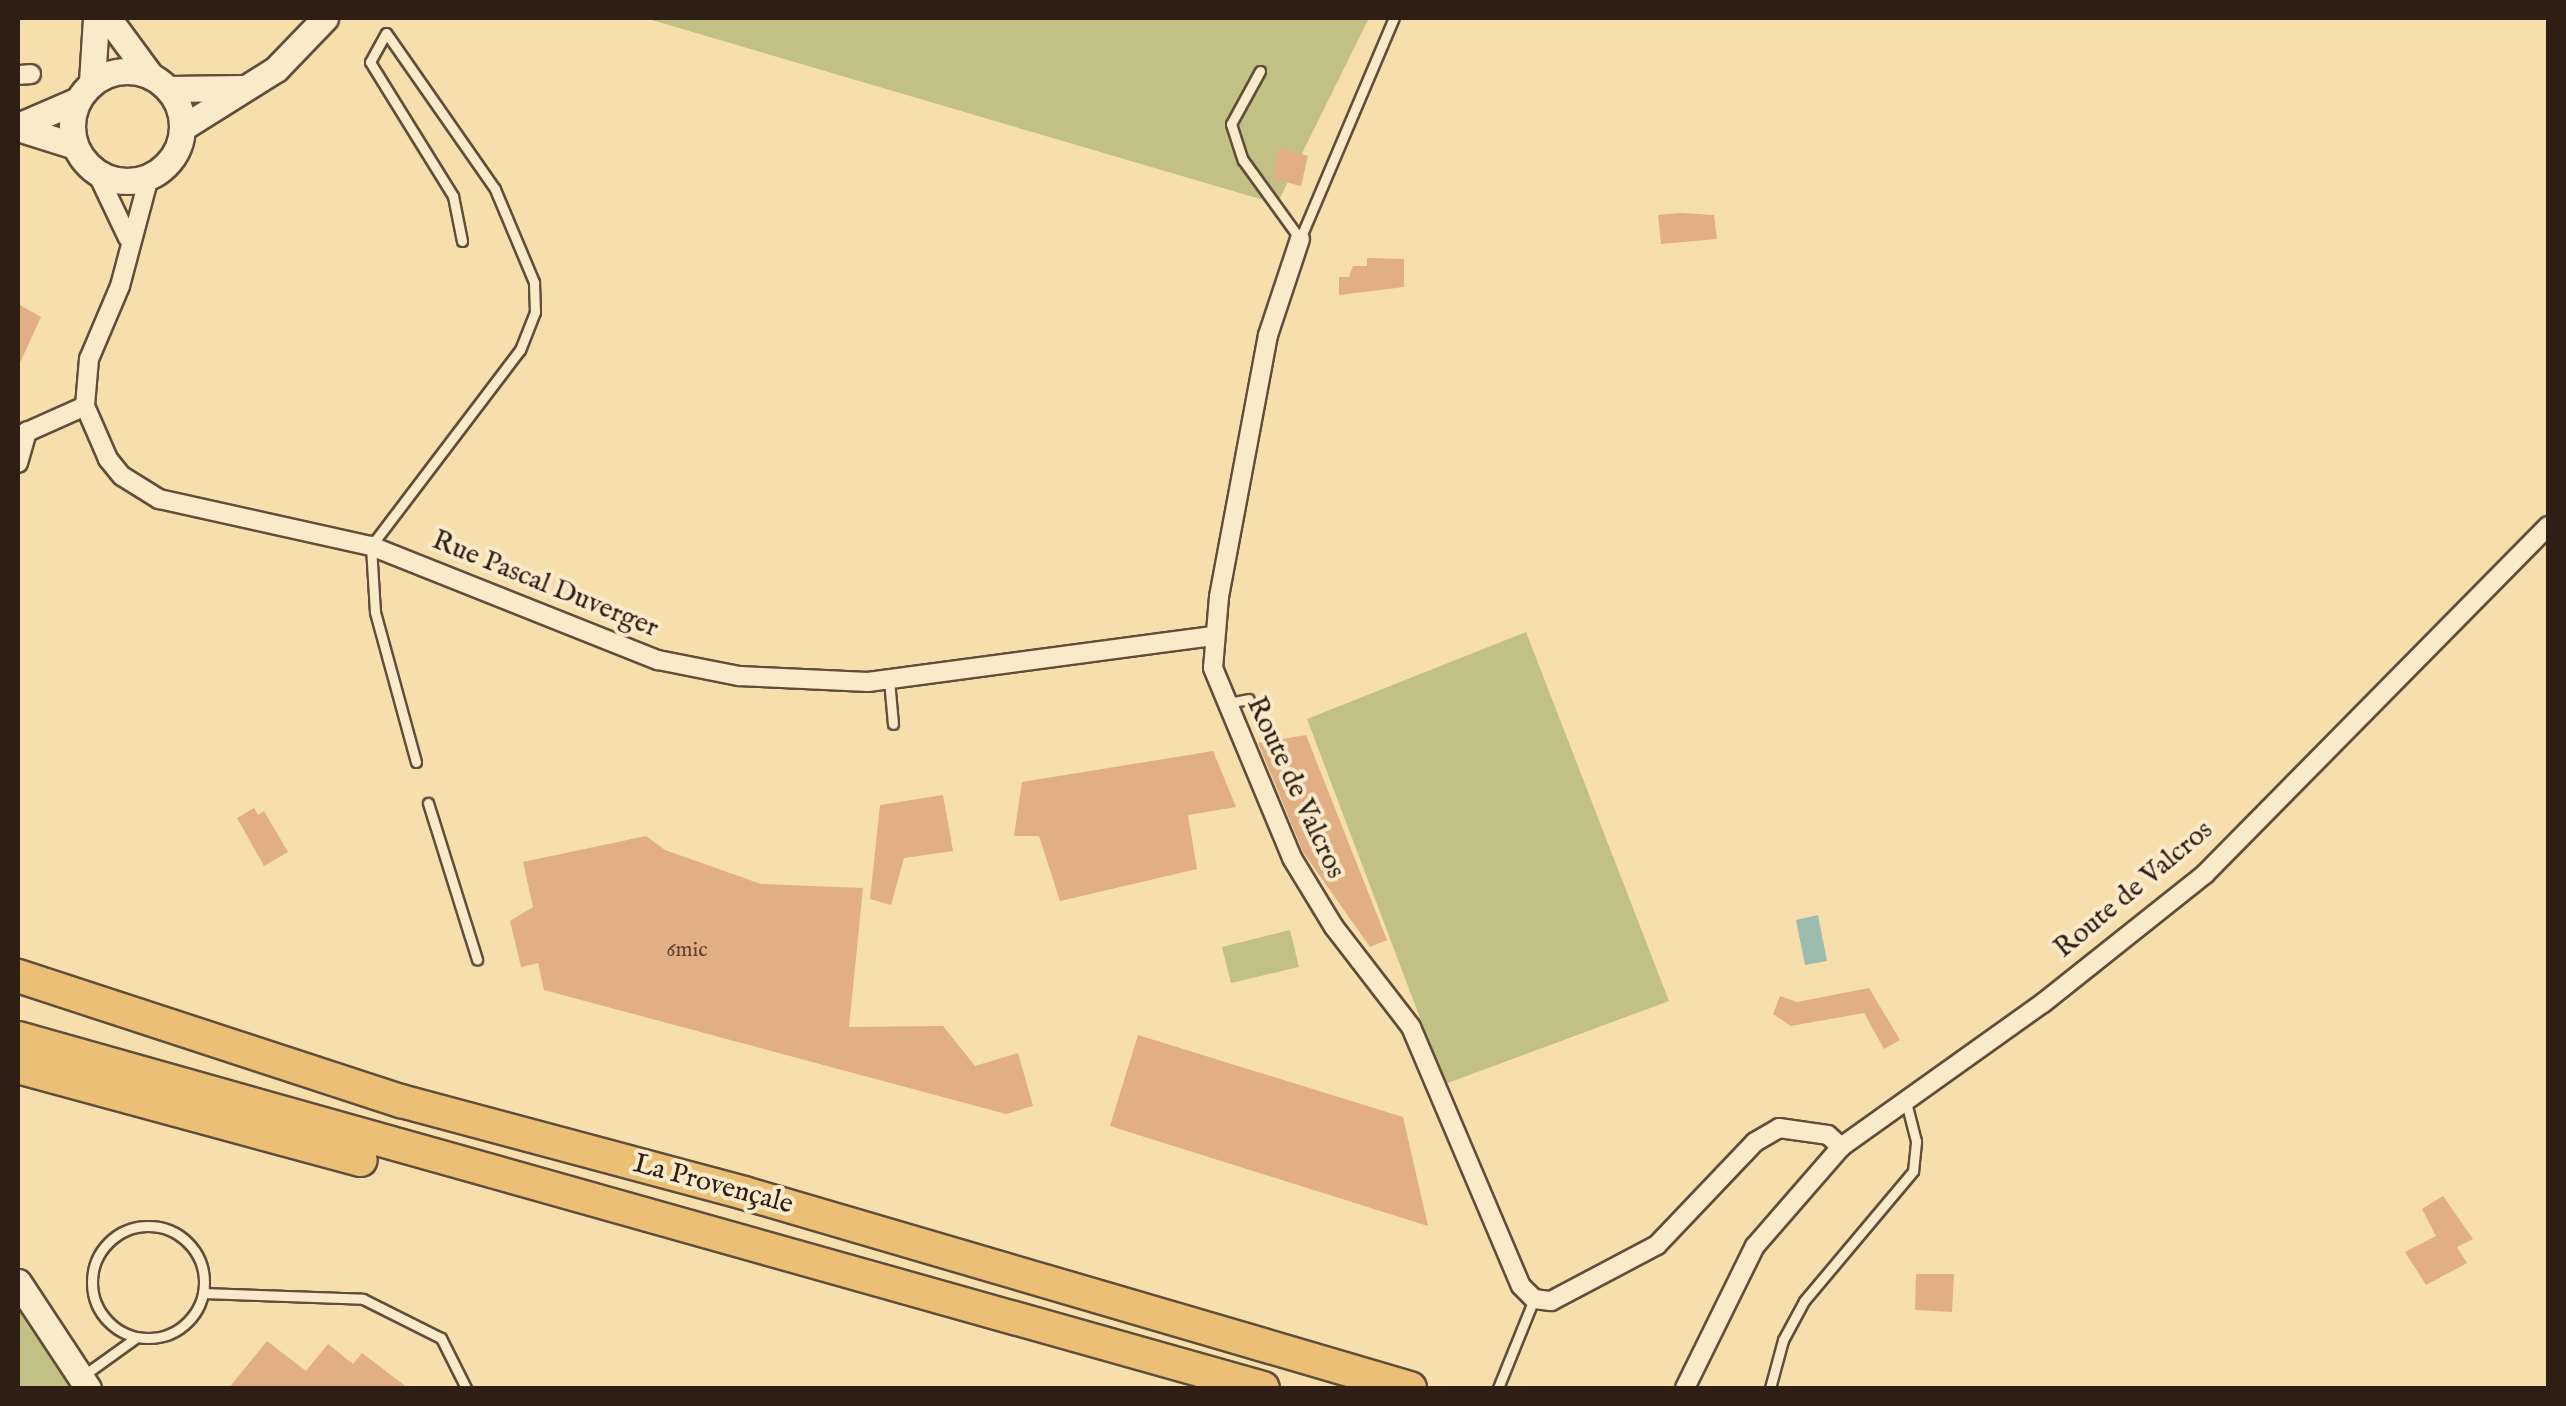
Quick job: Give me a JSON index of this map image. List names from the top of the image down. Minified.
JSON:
{"streets":{"highway":["La Provençale"],"street":["Rue Pascal Duverger","Route de Valcros"]},"crossings":[["Rue Pascal Duverger","Route de Valcros"]],"house_numbers":["6mic"]}
